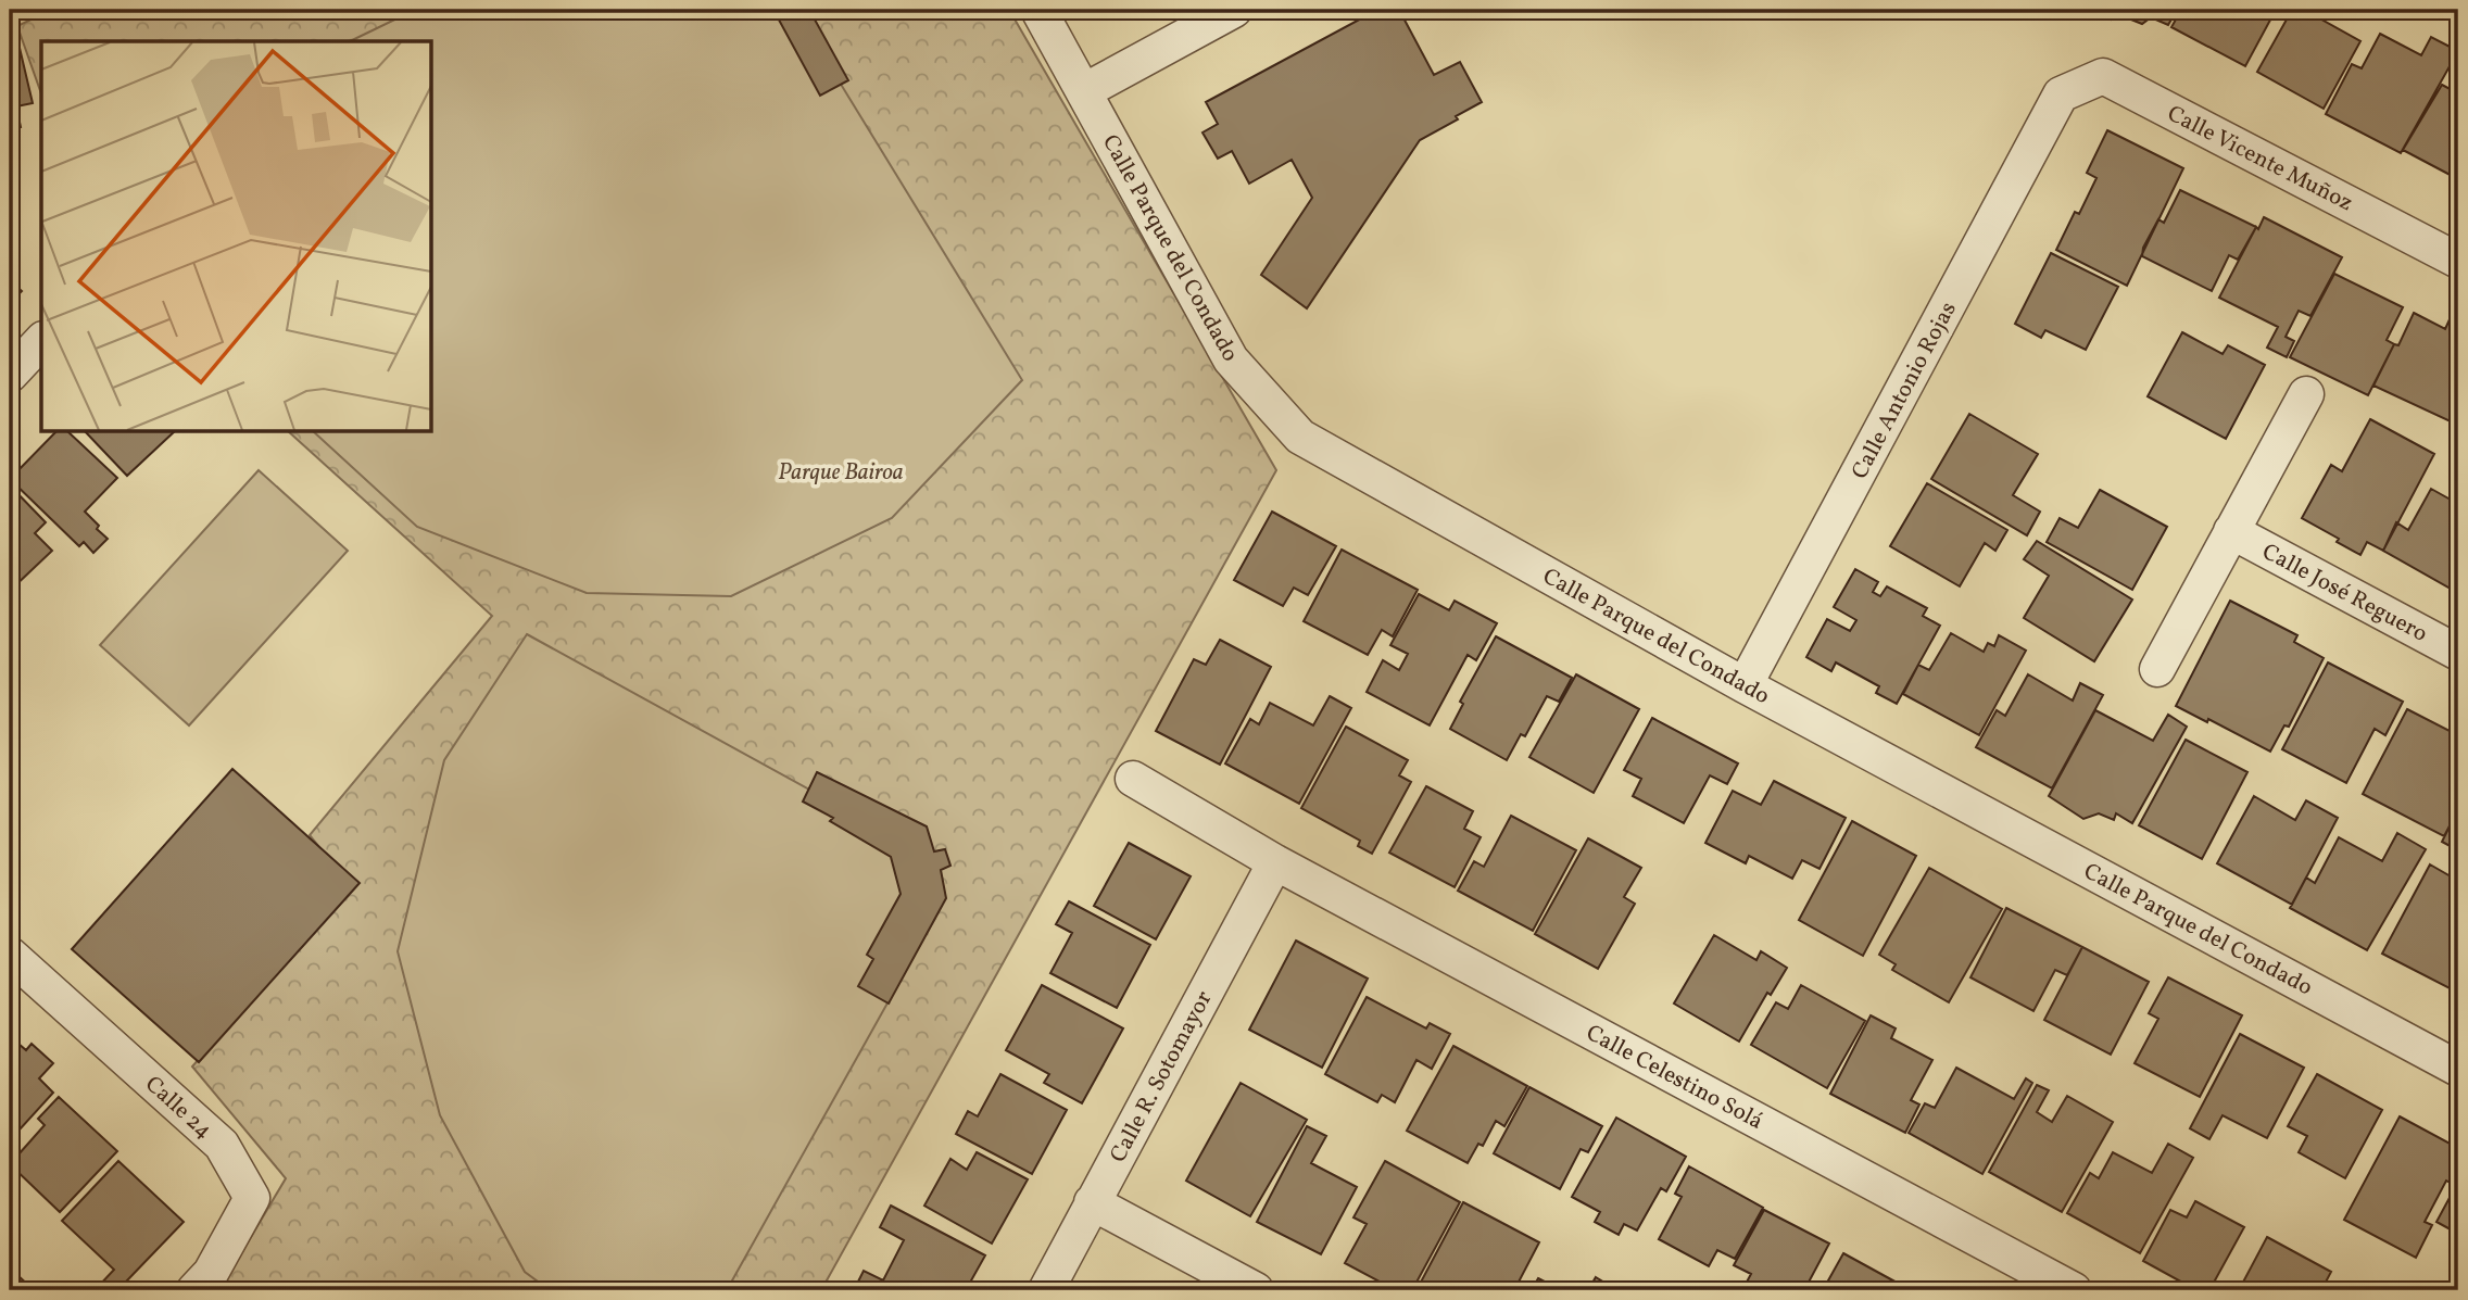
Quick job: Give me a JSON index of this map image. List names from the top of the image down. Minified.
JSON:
{"streets":{"street":["Calle Vicente Muñoz","Calle Parque del Condado","Calle Antonio Rojas","Calle José Reguero","Calle R. Sotomayor","Calle Celestino Solá","Calle 24"]},"crossings":[["Calle Vicente Muñoz","Calle Antonio Rojas"],["Calle Parque del Condado","Calle Antonio Rojas"],["Calle R. Sotomayor","Calle Celestino Solá"]],"parks":["Parque Bairoa"]}
